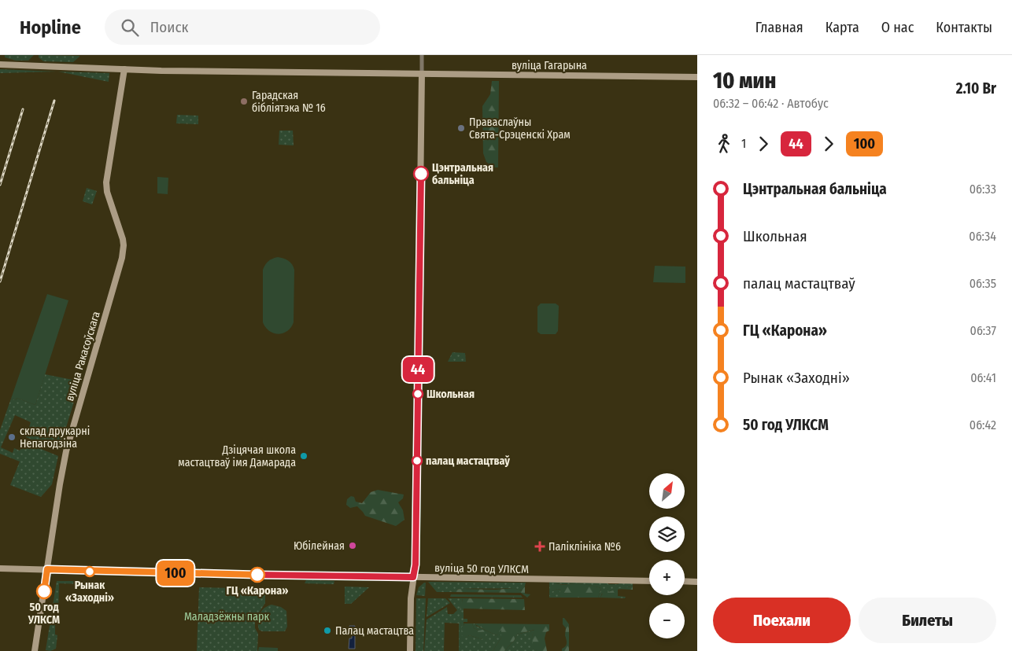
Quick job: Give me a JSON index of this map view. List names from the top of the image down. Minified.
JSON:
{"streets":{"main road":["вуліца Гагарына","вуліца Ракасоўскага","вуліца 50 год УЛКСМ"]},"crossings":[["вуліца Гагарына","вуліца Ракасоўскага"],["вуліца Ракасоўскага","вуліца 50 год УЛКСМ"]],"parks":["Маладзёжны парк"],"places":{"other":["Гарадская бібліятэка № 16","Праваслаўны Свята-Срэценскі Храм","Цэнтральная бальніца","Школьная","склад друкарні Непагодзіна","Дзіцячая школа мастацтваў імя Дамарада","палац мастацтваў","Юбілейная","Рынак «Заходні»","ГЦ «Карона»","50 год УЛКСМ","Палац мастацтва"],"health":["Паліклініка №6"]},"lines":["bus line 44","bus line 100"],"north":"top right","page":{"header":"Hopline","search":"Поиск","nav":["Главная","Карта","О нас","Контакты"],"on_map":["44","100"],"heading":["10 мин","06:32 – 06:42 · Автобус","2.10 Br"],"legs":["1","44","100"],"list":[{"name":"Цэнтральная бальніца","value":"06:33"},{"name":"Школьная","value":"06:34"},{"name":"палац мастацтваў","value":"06:35"},{"name":"ГЦ «Карона»","value":"06:37"},{"name":"Рынак «Заходні»","value":"06:41"},{"name":"50 год УЛКСМ","value":"06:42"}],"map_buttons":["+","−"],"buttons":["Поехали","Билеты"]}}
